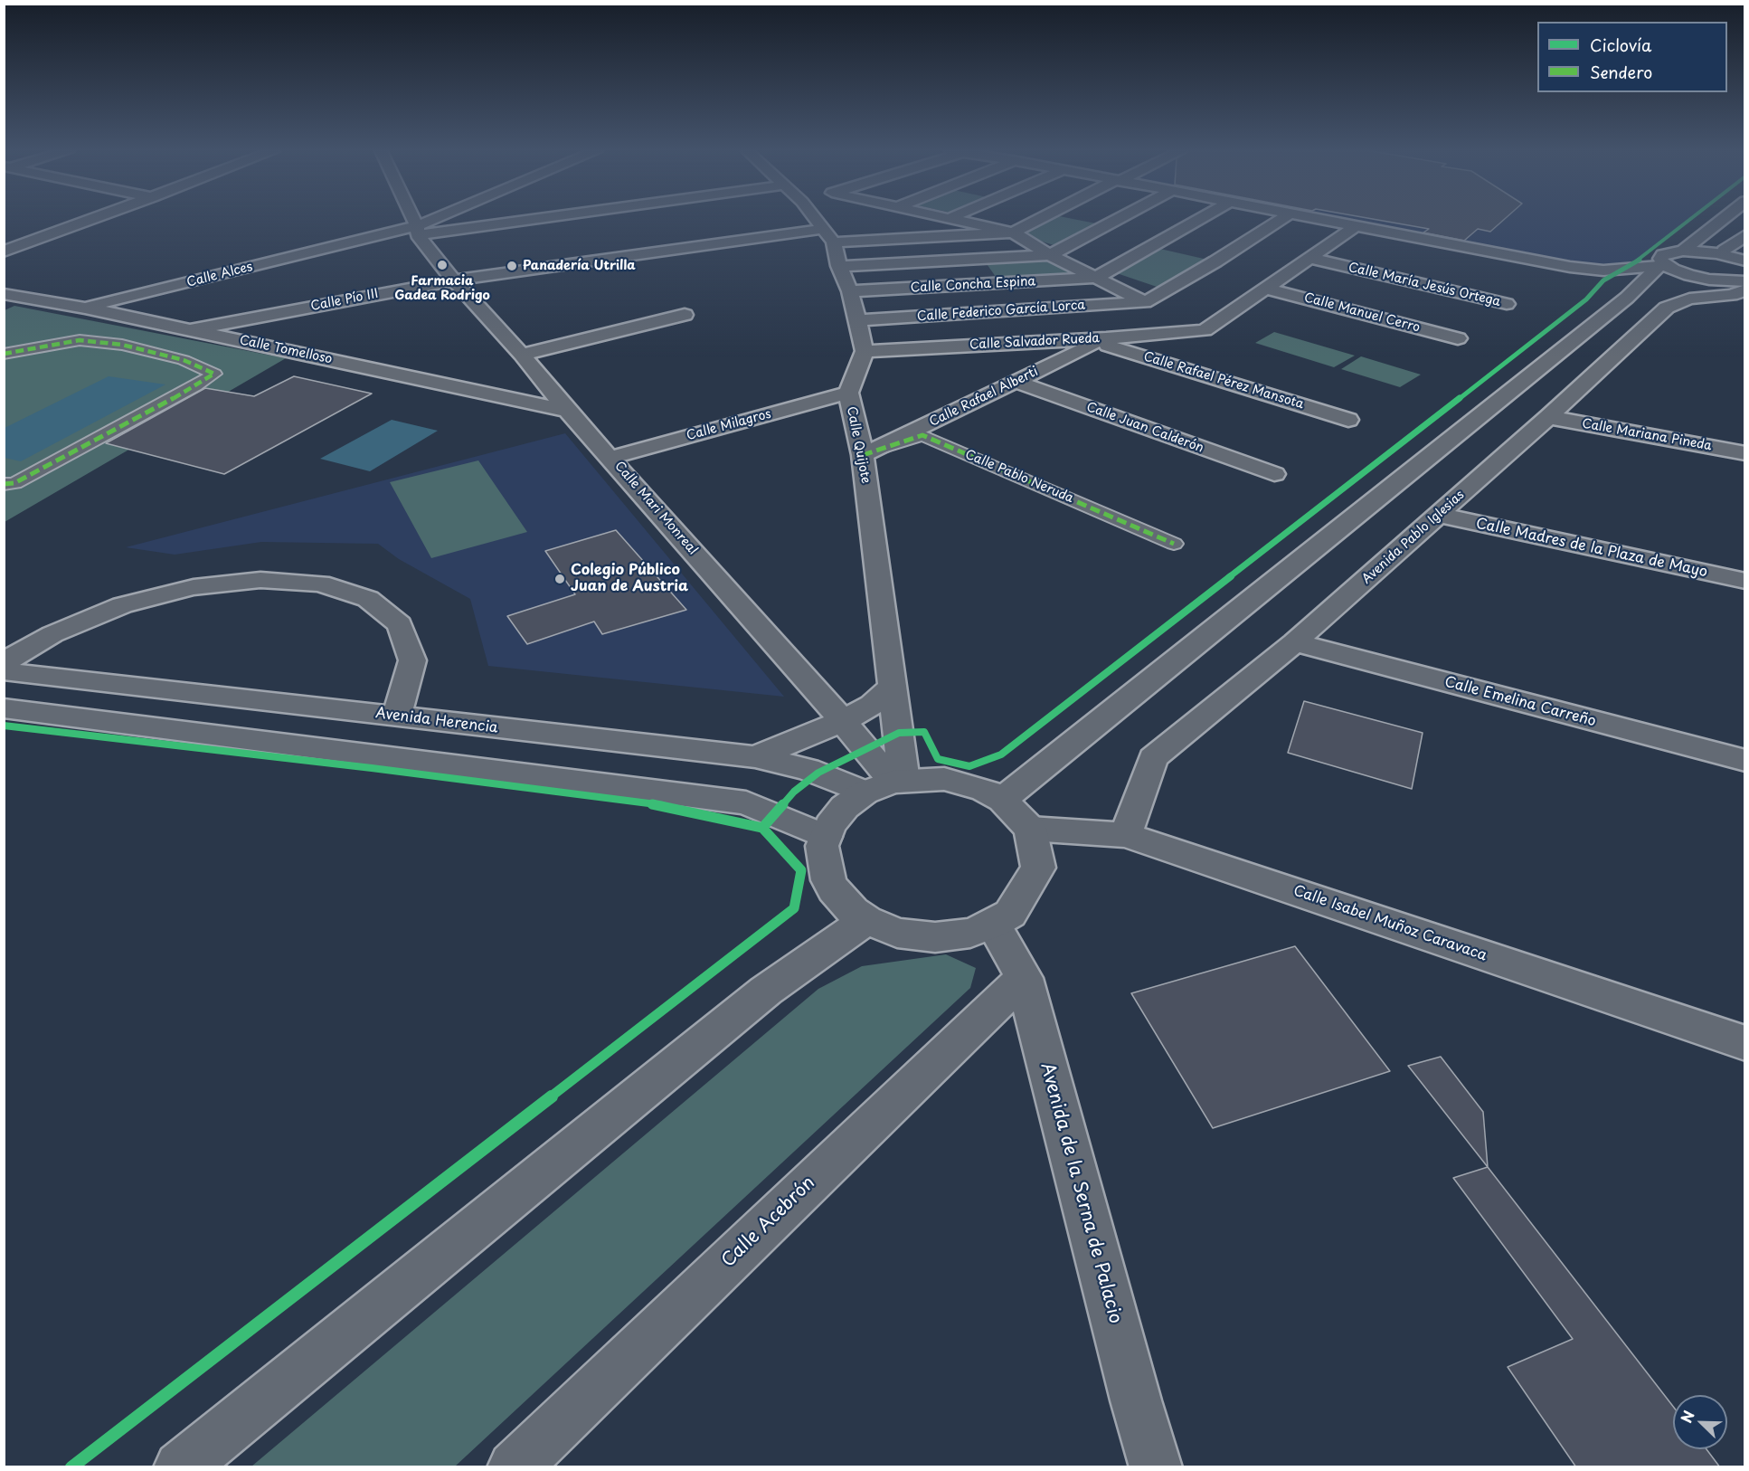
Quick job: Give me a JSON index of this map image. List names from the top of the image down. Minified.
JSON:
{"streets":{"street":["Calle Alces","Calle Concha Espina","Calle María Jesús Ortega","Calle Pío III","Calle Federico García Lorca","Calle Manuel Cerro","Calle Salvador Rueda","Calle Tomelloso","Calle Rafael Pérez Mansota","Calle Rafael Alberti","Calle Milagros","Calle Juan Calderón","Calle Mariana Pineda","Calle Quijote","Calle Pablo Neruda","Calle Mari Monreal","Avenida Pablo Iglesias","Calle Madres de la Plaza de Mayo","Calle Emelina Carreño","Avenida Herencia","Calle Isabel Muñoz Caravaca","Avenida de la Serna de Palacio","Calle Acebrón"]},"crossings":[["Calle Alces","Calle Tomelloso"],["Calle Alces","Calle Mari Monreal"],["Calle Pío III","Calle Tomelloso"],["Calle Pío III","Calle Mari Monreal"],["Calle Salvador Rueda","Calle Rafael Pérez Mansota"],["Calle Salvador Rueda","Calle Rafael Alberti"],["Calle Salvador Rueda","Calle Quijote"],["Calle Tomelloso","Calle Mari Monreal"],["Calle Rafael Pérez Mansota","Calle Rafael Alberti"],["Calle Rafael Alberti","Calle Juan Calderón"],["Calle Rafael Alberti","Calle Quijote"],["Calle Rafael Alberti","Calle Pablo Neruda"],["Calle Milagros","Calle Quijote"],["Calle Milagros","Calle Mari Monreal"],["Calle Mariana Pineda","Avenida Pablo Iglesias"],["Calle Quijote","Calle Pablo Neruda"],["Calle Quijote","Calle Mari Monreal"],["Calle Quijote","Avenida Herencia"],["Calle Quijote","Calle Isabel Muñoz Caravaca"],["Calle Quijote","Avenida de la Serna de Palacio"],["Calle Mari Monreal","Avenida Herencia"],["Calle Mari Monreal","Calle Isabel Muñoz Caravaca"],["Calle Mari Monreal","Avenida de la Serna de Palacio"],["Avenida Pablo Iglesias","Calle Madres de la Plaza de Mayo"],["Avenida Pablo Iglesias","Calle Emelina Carreño"],["Avenida Pablo Iglesias","Calle Isabel Muñoz Caravaca"],["Avenida Herencia","Calle Isabel Muñoz Caravaca"],["Avenida Herencia","Avenida de la Serna de Palacio"],["Calle Isabel Muñoz Caravaca","Avenida de la Serna de Palacio"],["Avenida de la Serna de Palacio","Calle Acebrón"]],"places":["Farmacia Gadea Rodrigo","Panadería Utrilla","Colegio Público Juan de Austria"],"legend":["Ciclovía","Sendero"],"north":"top left"}
